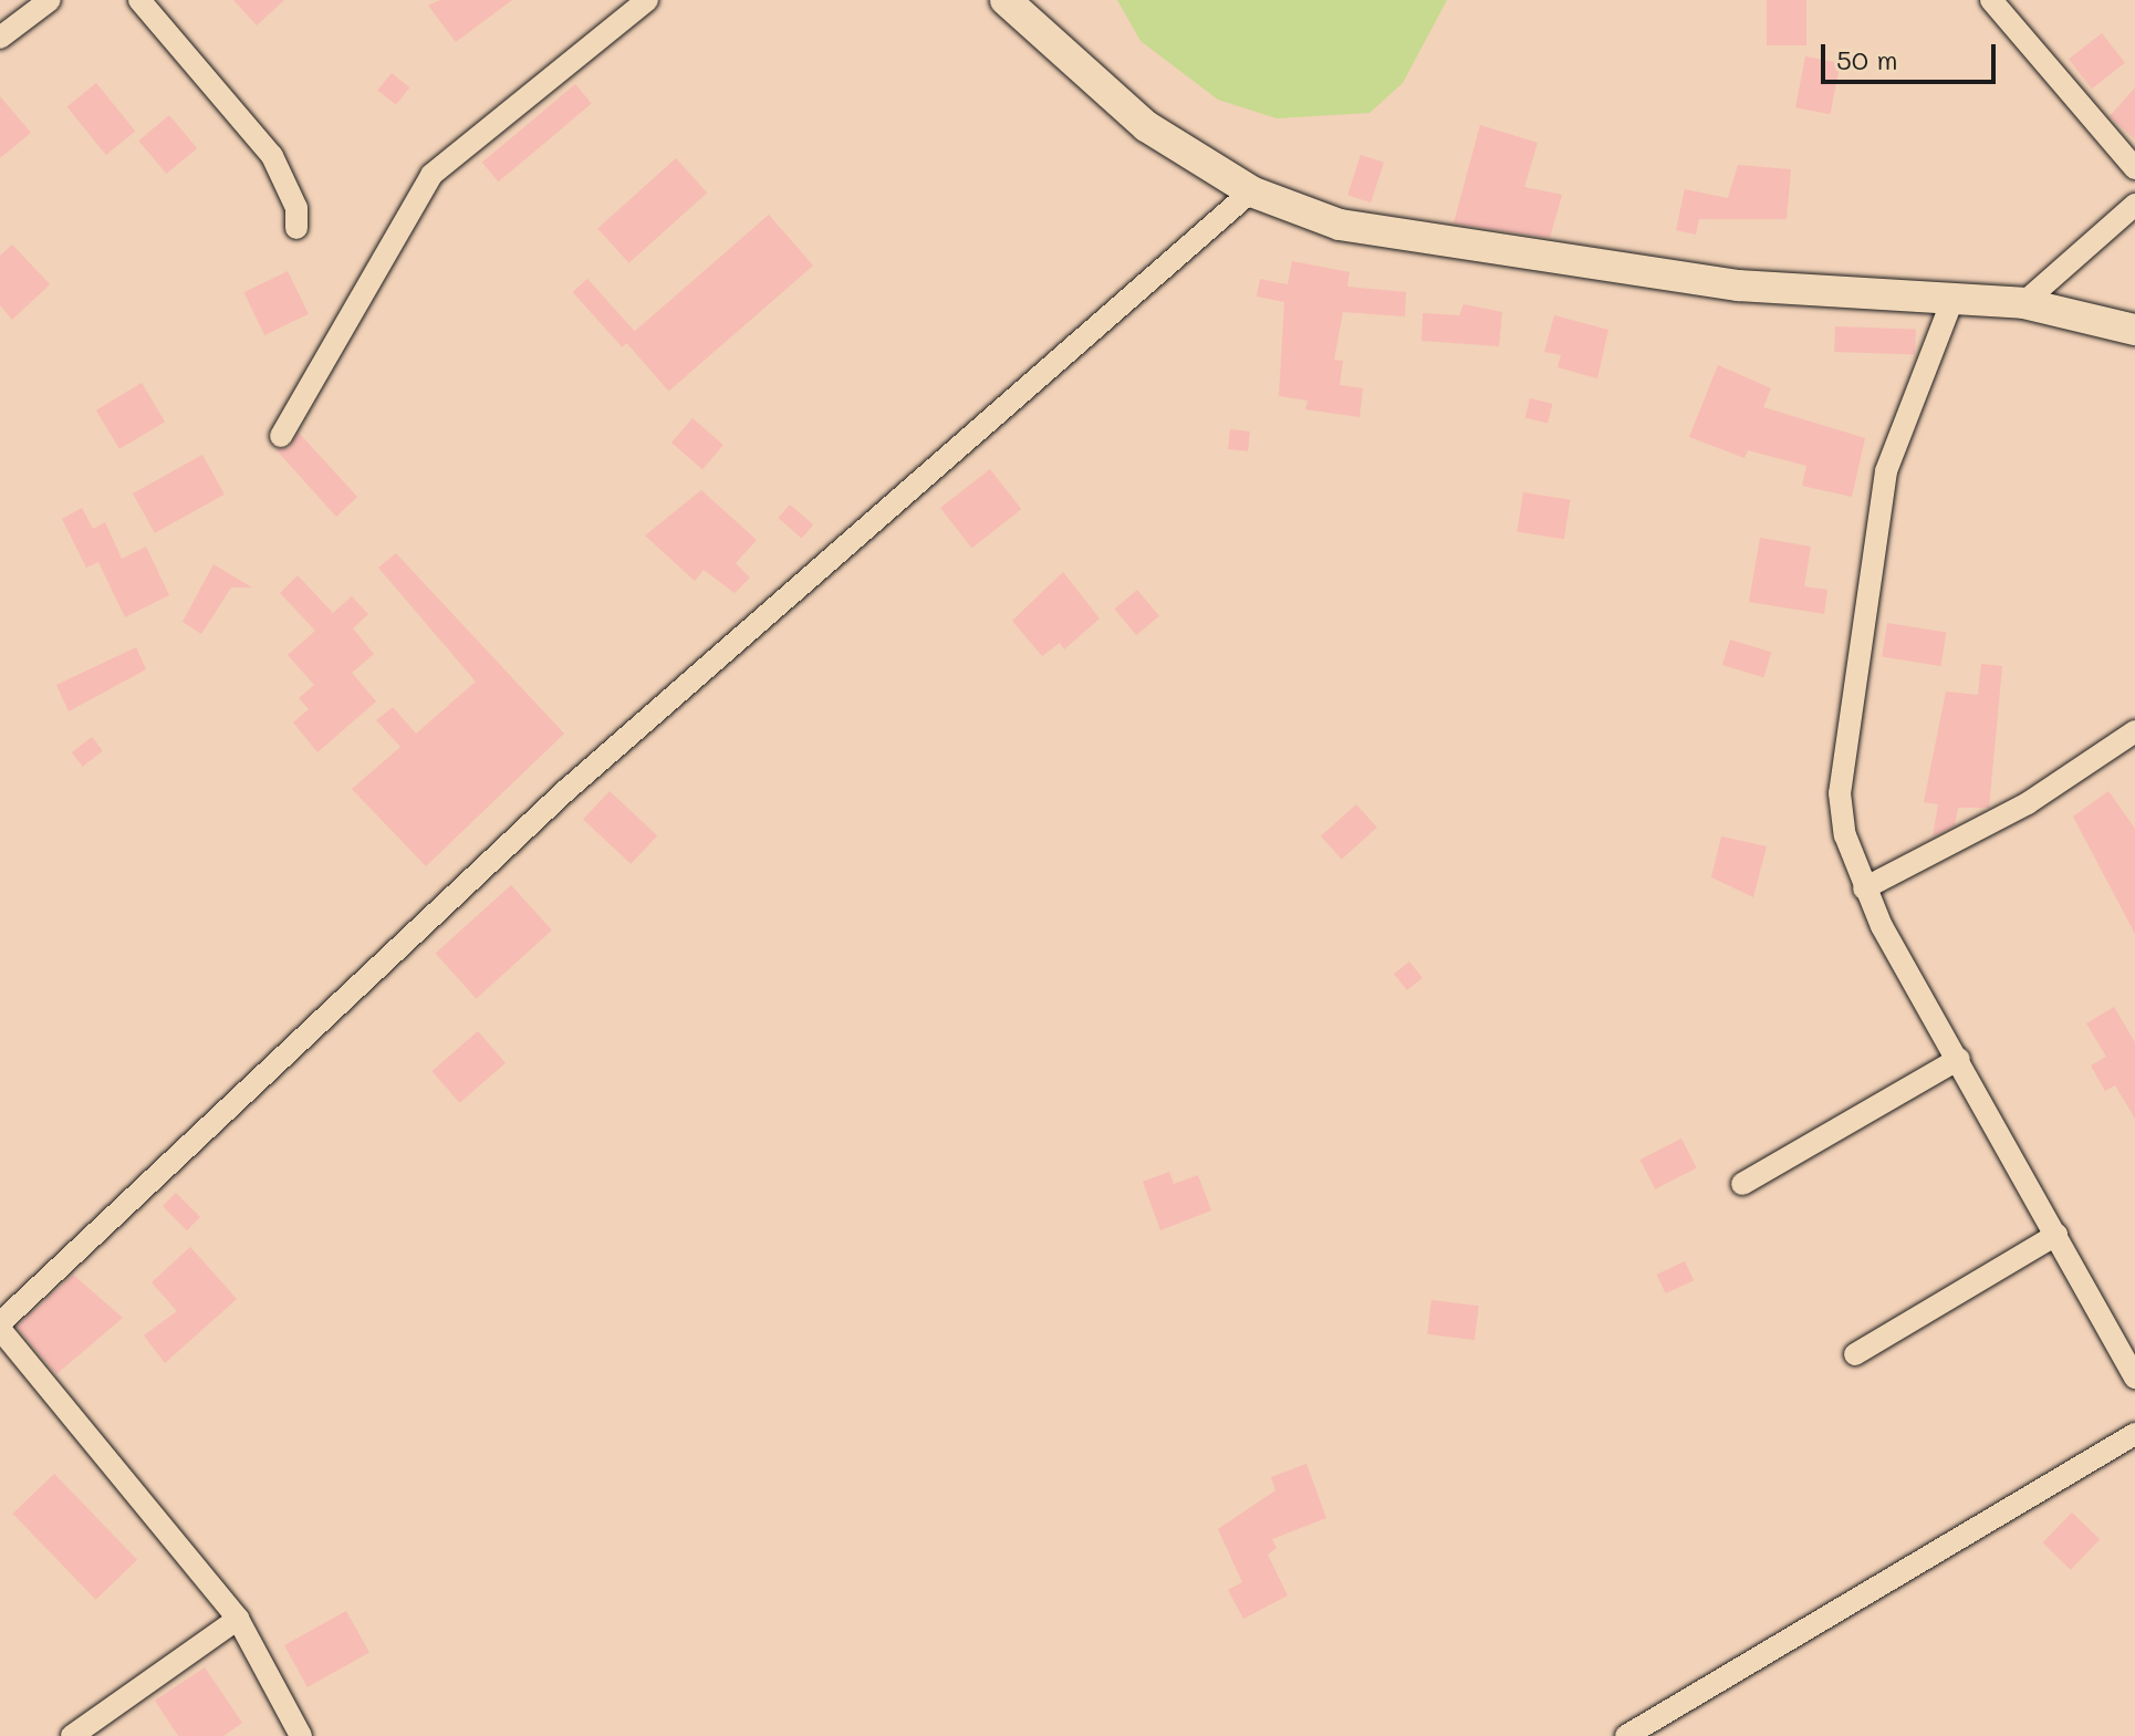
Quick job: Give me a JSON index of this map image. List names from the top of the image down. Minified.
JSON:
{"scale_bar":"50 m"}
